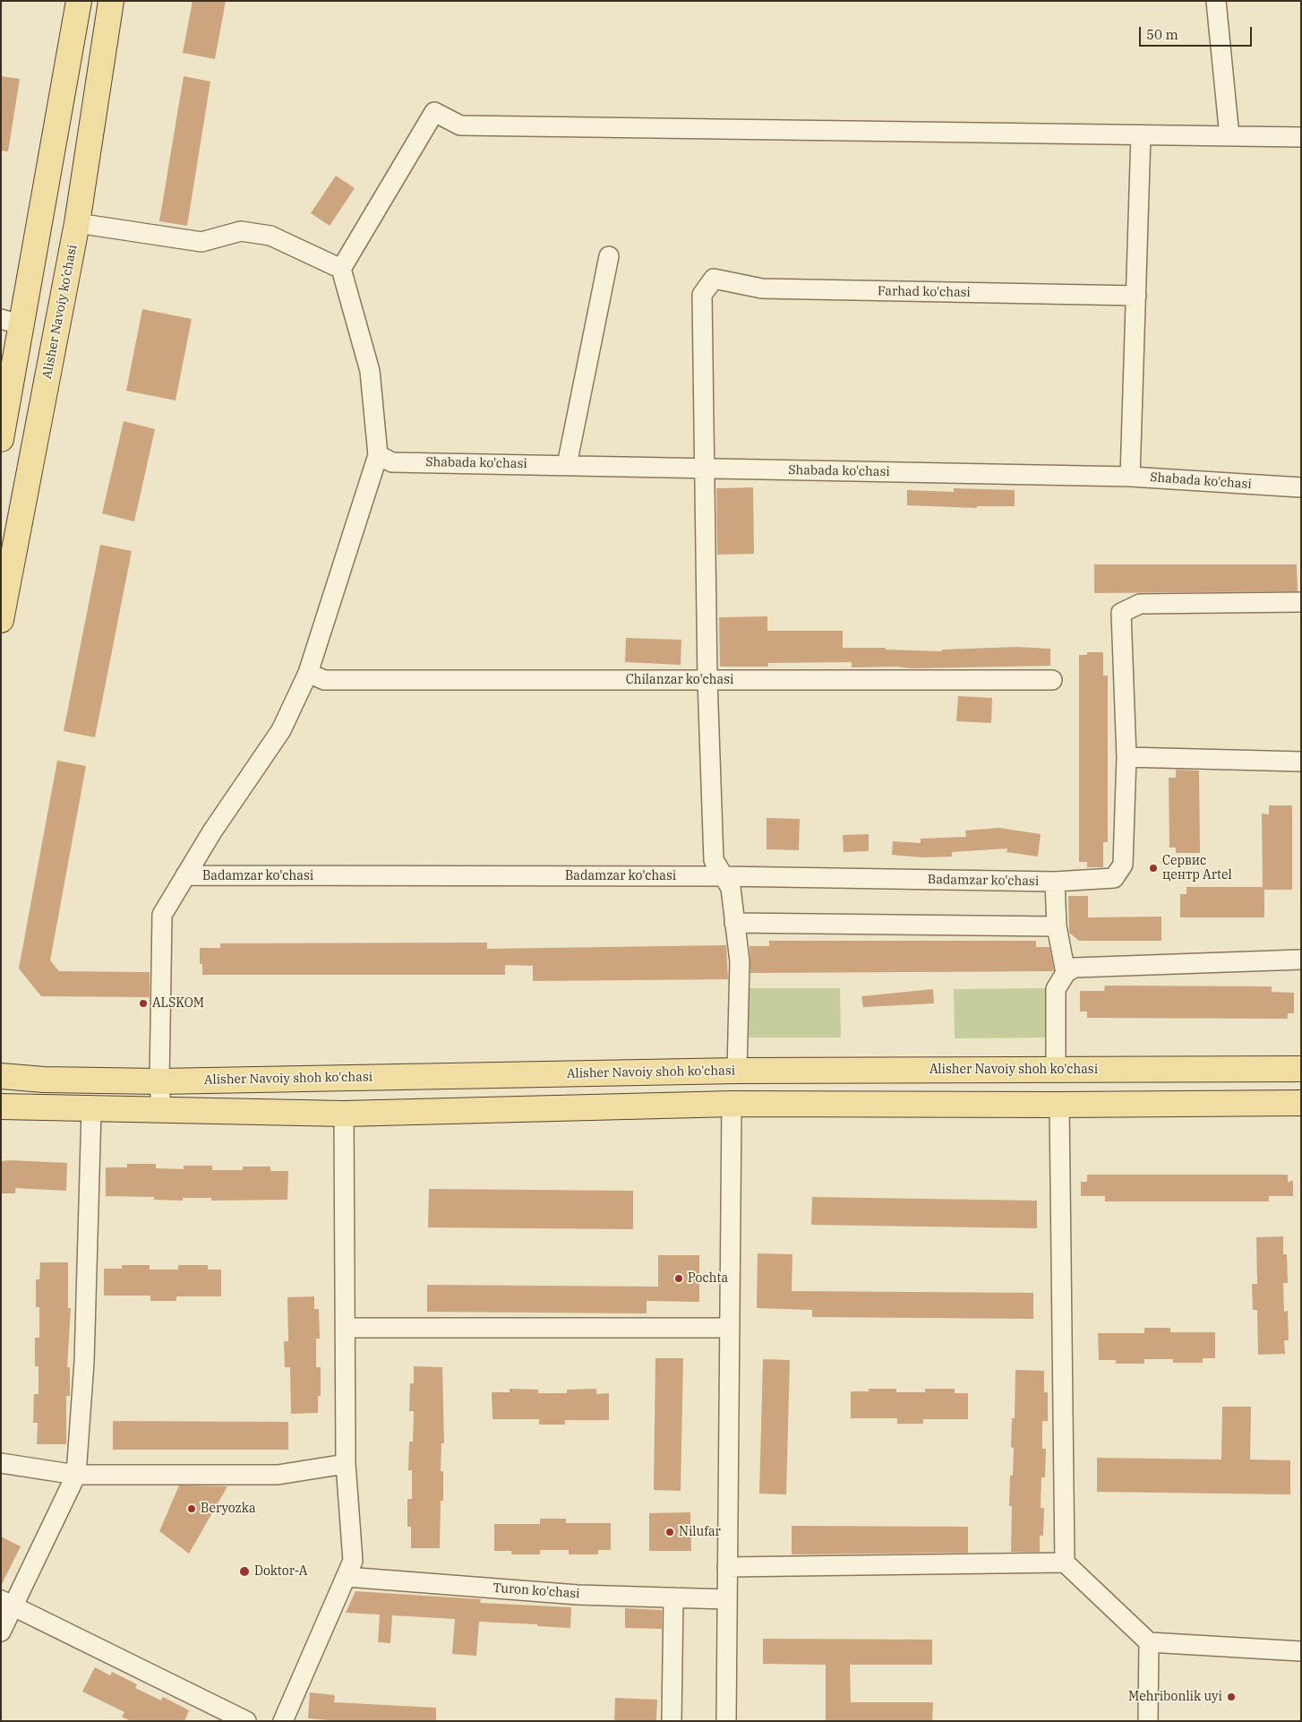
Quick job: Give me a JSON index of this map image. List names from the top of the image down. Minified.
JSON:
{"streets":{"main road":["Alisher Navoiy ko’chasi","Alisher Navoiy shoh ko'chasi"],"street":["Farhad ko'chasi","Shabada ko'chasi","Chilanzar ko'chasi","Badamzar ko'chasi","Turon ko'chasi"]},"crossings":[["Farhad ko'chasi","Shabada ko'chasi"]],"places":["Сервис центр Artel","ALSKOM","Pochta","Beryozka","Nilufar","Doktor-A","Mehribonlik uyi"],"scale_bar":"50 m"}
